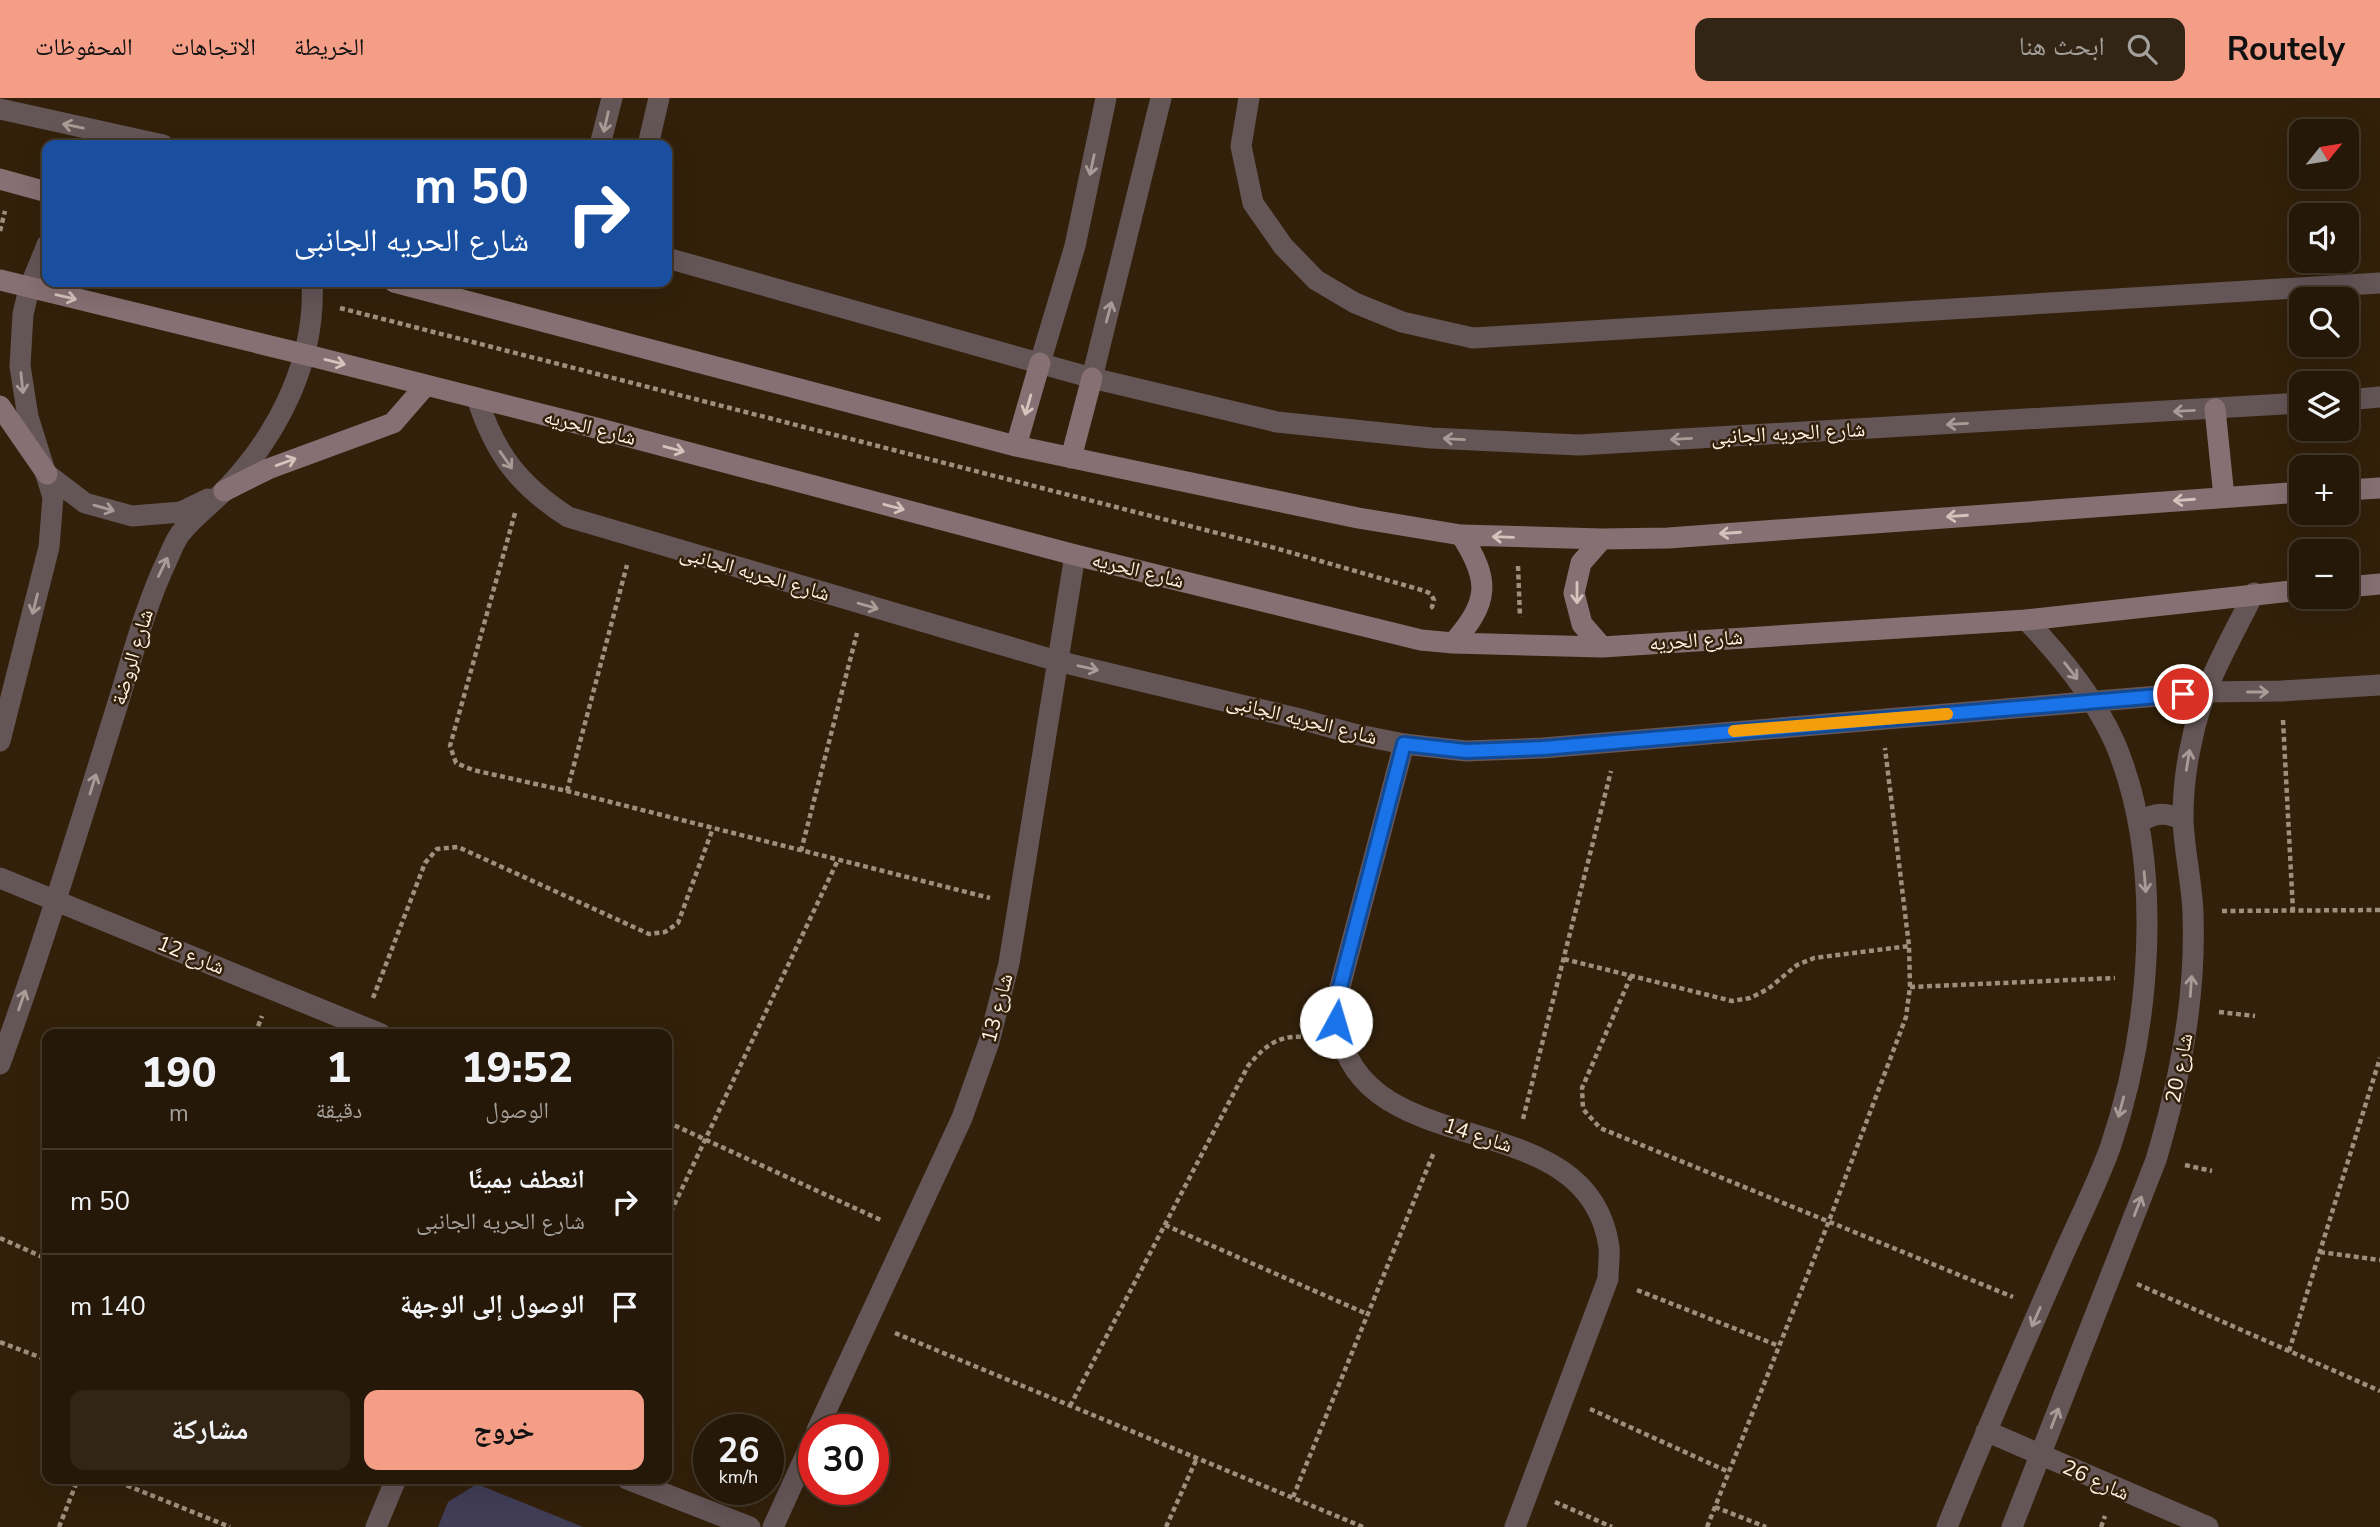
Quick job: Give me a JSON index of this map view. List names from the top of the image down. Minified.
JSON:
{"streets":{"main road":["شارع الحريه"],"street":["شارع الحريه الجانبى","شارع الروضة","شارع 12","شارع 13","شارع 20","شارع 14","شارع 26"]},"crossings":[["شارع الحريه","شارع الحريه الجانبى"],["شارع الحريه","شارع الروضة"],["شارع الحريه","شارع 13"],["شارع الحريه","شارع 20"],["شارع الحريه الجانبى","شارع 13"],["شارع الحريه الجانبى","شارع 20"],["شارع الحريه الجانبى","شارع 14"],["شارع الروضة","شارع 12"],["شارع 20","شارع 26"]],"north":"top right","page":{"header":"Routely","search":"ابحث هنا","nav":["الخريطة","الاتجاهات","المحفوظات"],"map_buttons":["+","−"],"turn":["50 m","شارع الحريه الجانبى"],"eta":["19:52","الوصول","1","دقيقة","190","m"],"list":[{"name":"انعطف يمينًا","note":"شارع الحريه الجانبى","value":"50 m"},{"name":"الوصول إلى الوجهة","value":"140 m"}],"buttons":["خروج","مشاركة"],"speed":"26 km/h","limit":"30"}}
